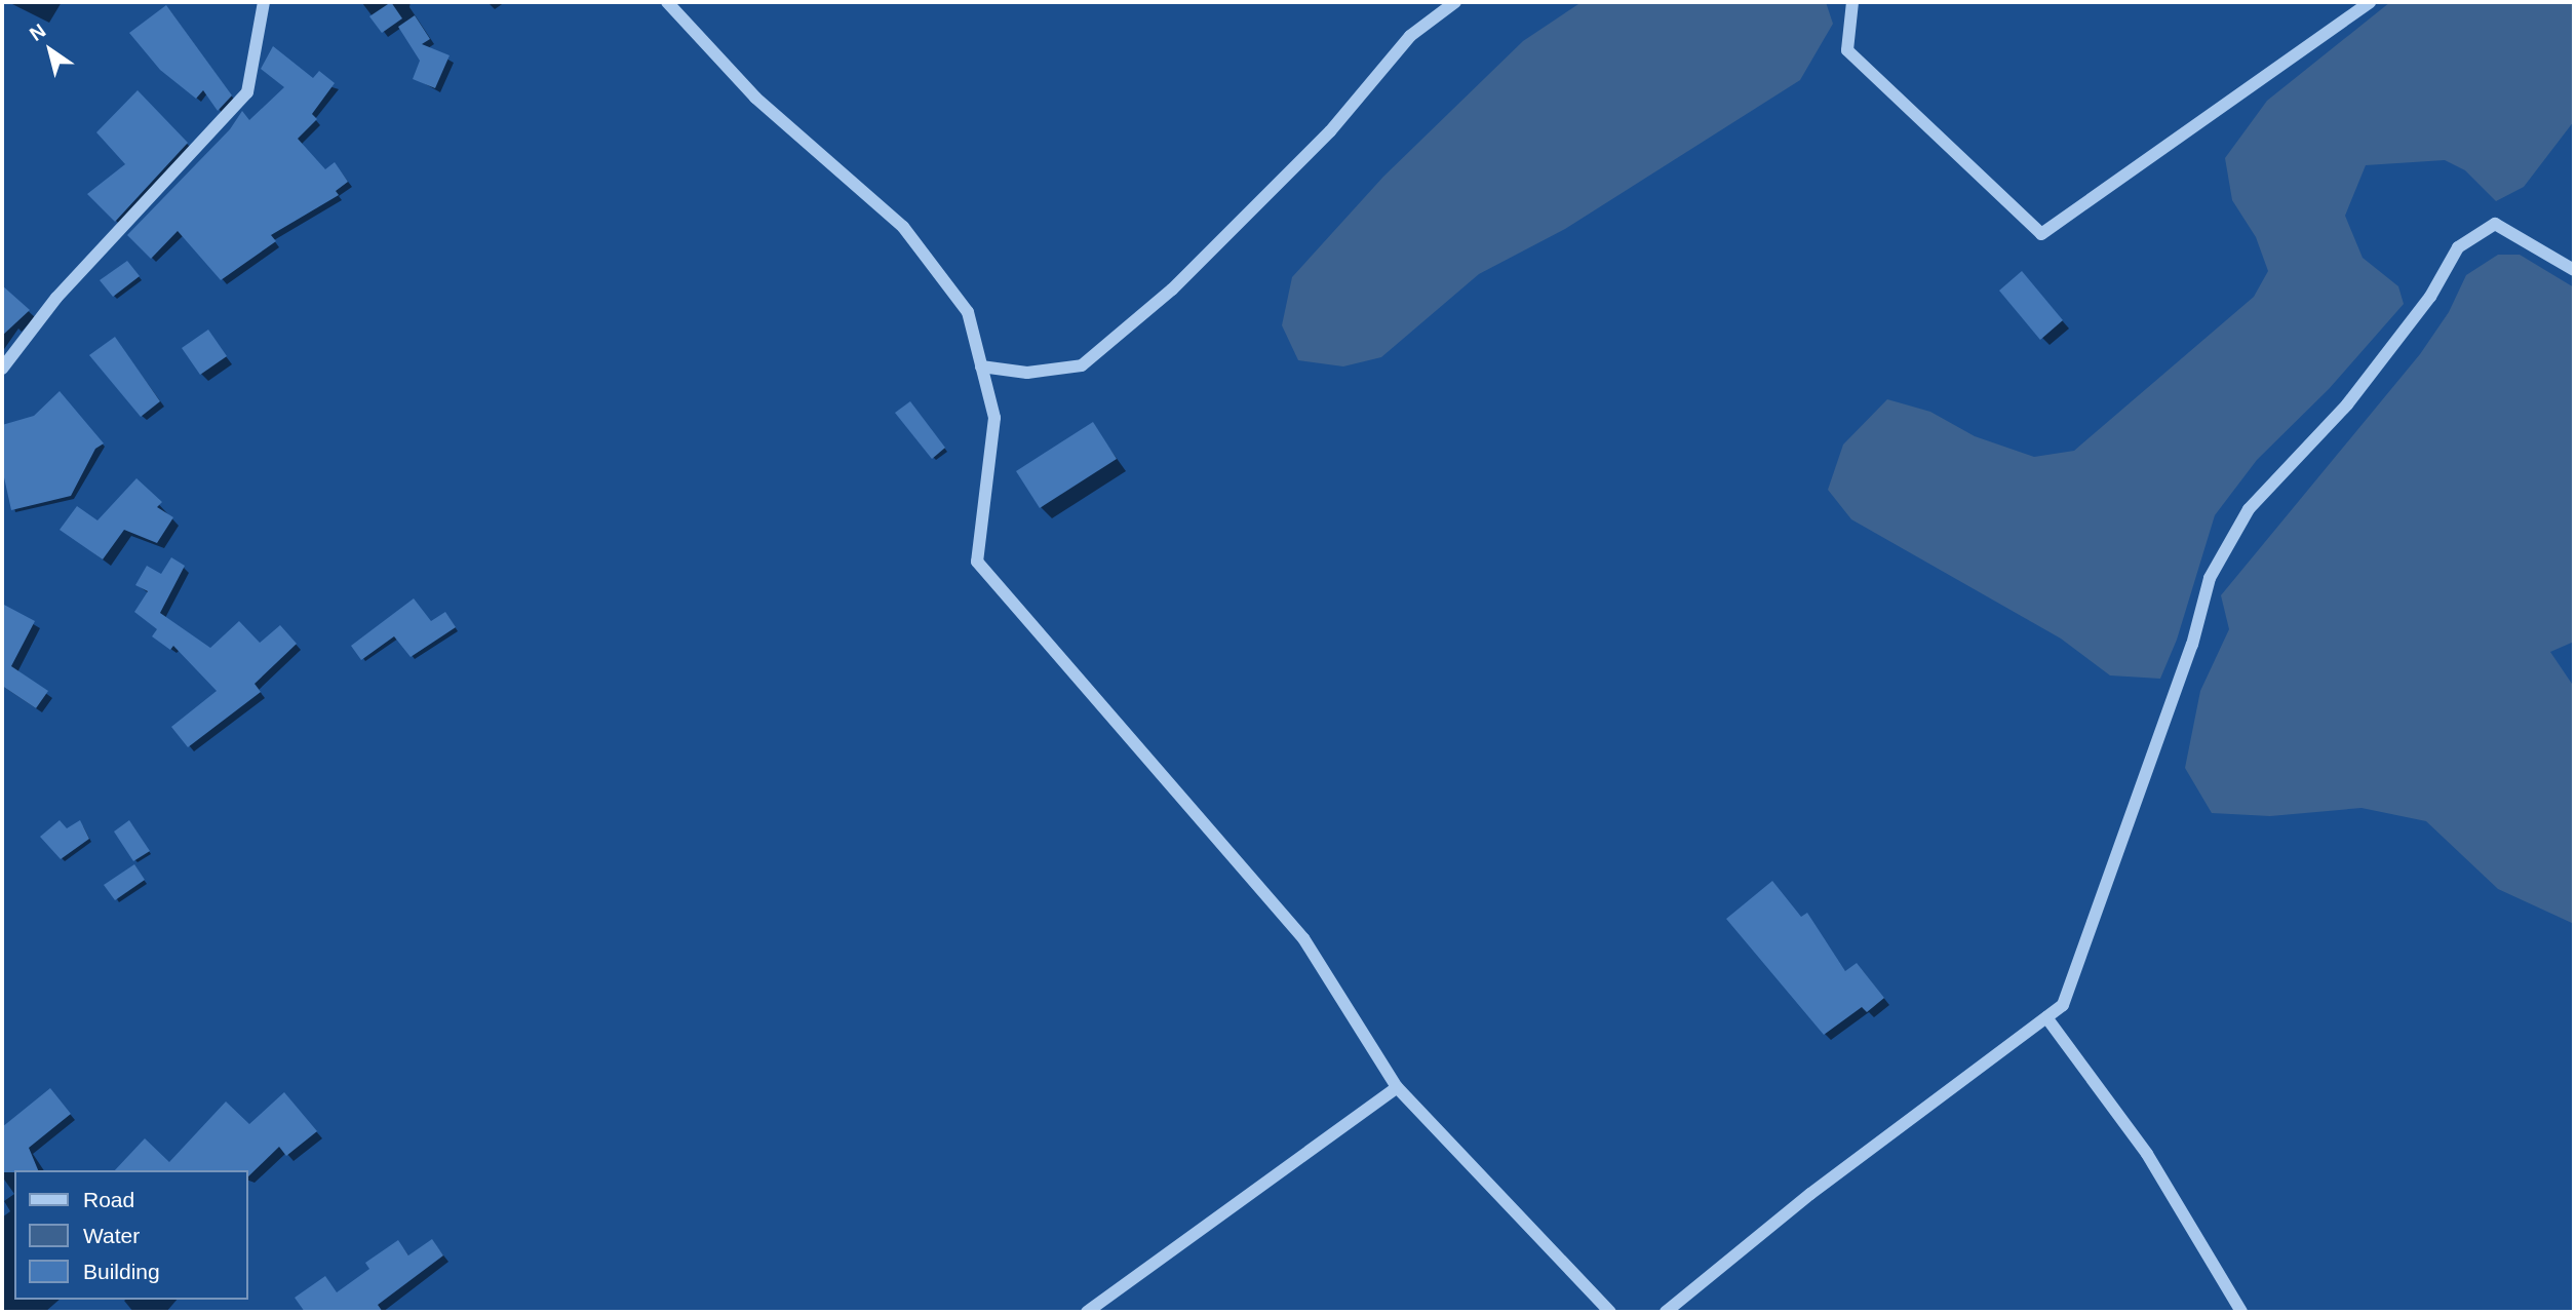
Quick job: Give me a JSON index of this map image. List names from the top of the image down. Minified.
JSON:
{"legend":["Road","Water","Building"],"north":"top left"}
